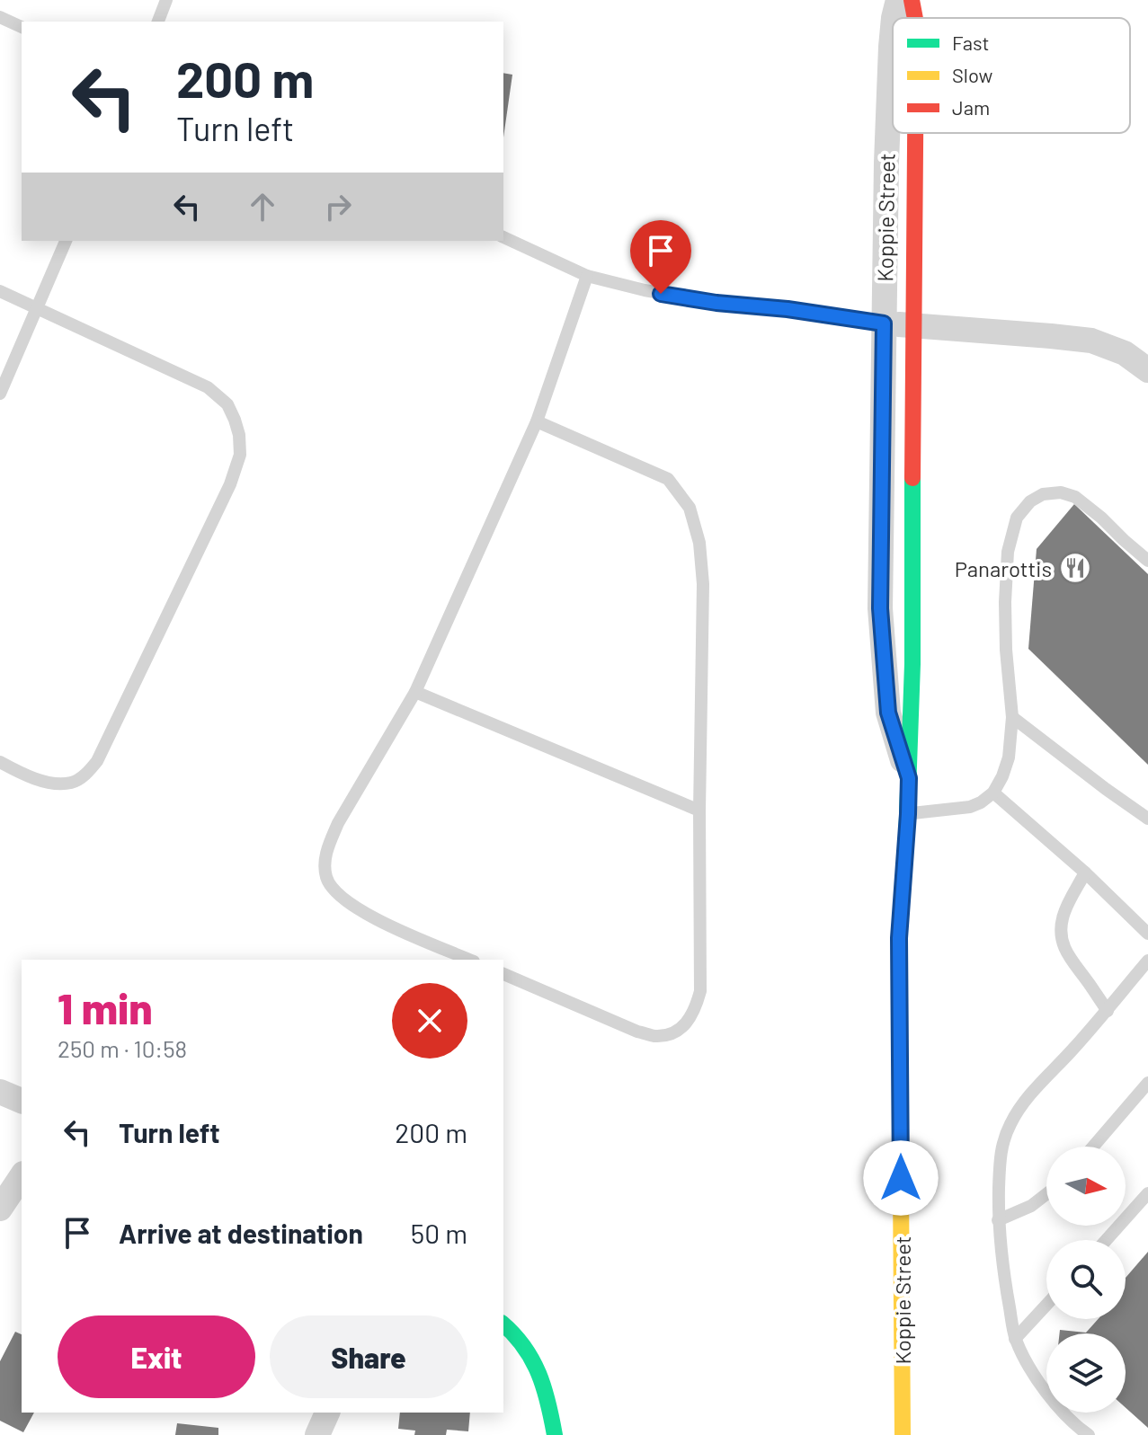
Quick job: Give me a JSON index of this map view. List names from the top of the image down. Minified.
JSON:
{"streets":{"street":["Koppie Street"]},"places":{"restaurant":["Panarottis"]},"legend":["Fast","Slow","Jam"],"north":"right","page":{"turn":["200 m","Turn left"],"heading":["1 min","250 m · 10:58"],"list":[{"name":"Turn left","value":"200 m"},{"name":"Arrive at destination","value":"50 m"}],"buttons":["Exit","Share"]}}
